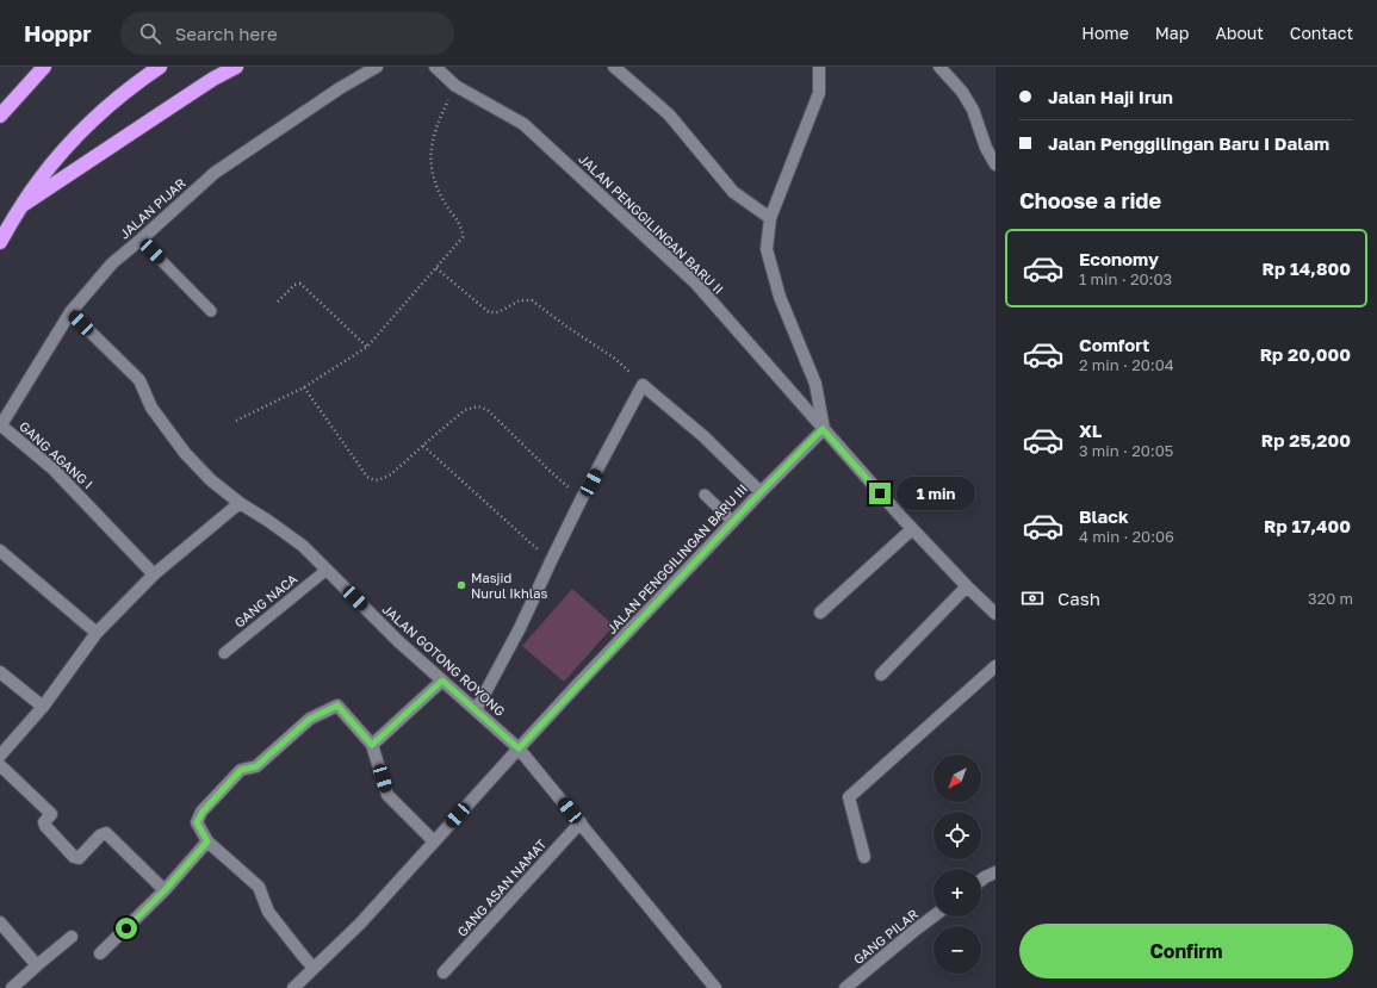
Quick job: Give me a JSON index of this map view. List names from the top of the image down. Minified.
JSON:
{"streets":{"street":["JALAN PIJAR","JALAN PENGGILINGAN BARU II","GANG AGANG I","JALAN PENGGILINGAN BARU III","JALAN GOTONG ROYONG","GANG ASAN NAMAT","GANG PILAR"],"lane":["GANG NACA"]},"crossings":[["JALAN PIJAR","GANG AGANG I"],["JALAN PIJAR","JALAN GOTONG ROYONG"],["JALAN PENGGILINGAN BARU II","JALAN PENGGILINGAN BARU III"],["JALAN PENGGILINGAN BARU III","JALAN GOTONG ROYONG"],["GANG NACA","JALAN GOTONG ROYONG"]],"places":["Masjid Nurul Ikhlas"],"north":"bottom left","page":{"header":"Hoppr","search":"Search here","nav":["Home","Map","About","Contact"],"banner":["Jalan Haji Irun","Jalan Penggilingan Baru I Dalam"],"heading":"Choose a ride","list":[{"name":"Economy","note":"1 min · 20:03","value":"Rp 14,800"},{"name":"Comfort","note":"2 min · 20:04","value":"Rp 20,000"},{"name":"XL","note":"3 min · 20:05","value":"Rp 25,200"},{"name":"Black","note":"4 min · 20:06","value":"Rp 17,400"}],"bubble":"1 min","pay":["Cash","320 m"],"map_buttons":["+","−"],"buttons":"Confirm"}}
